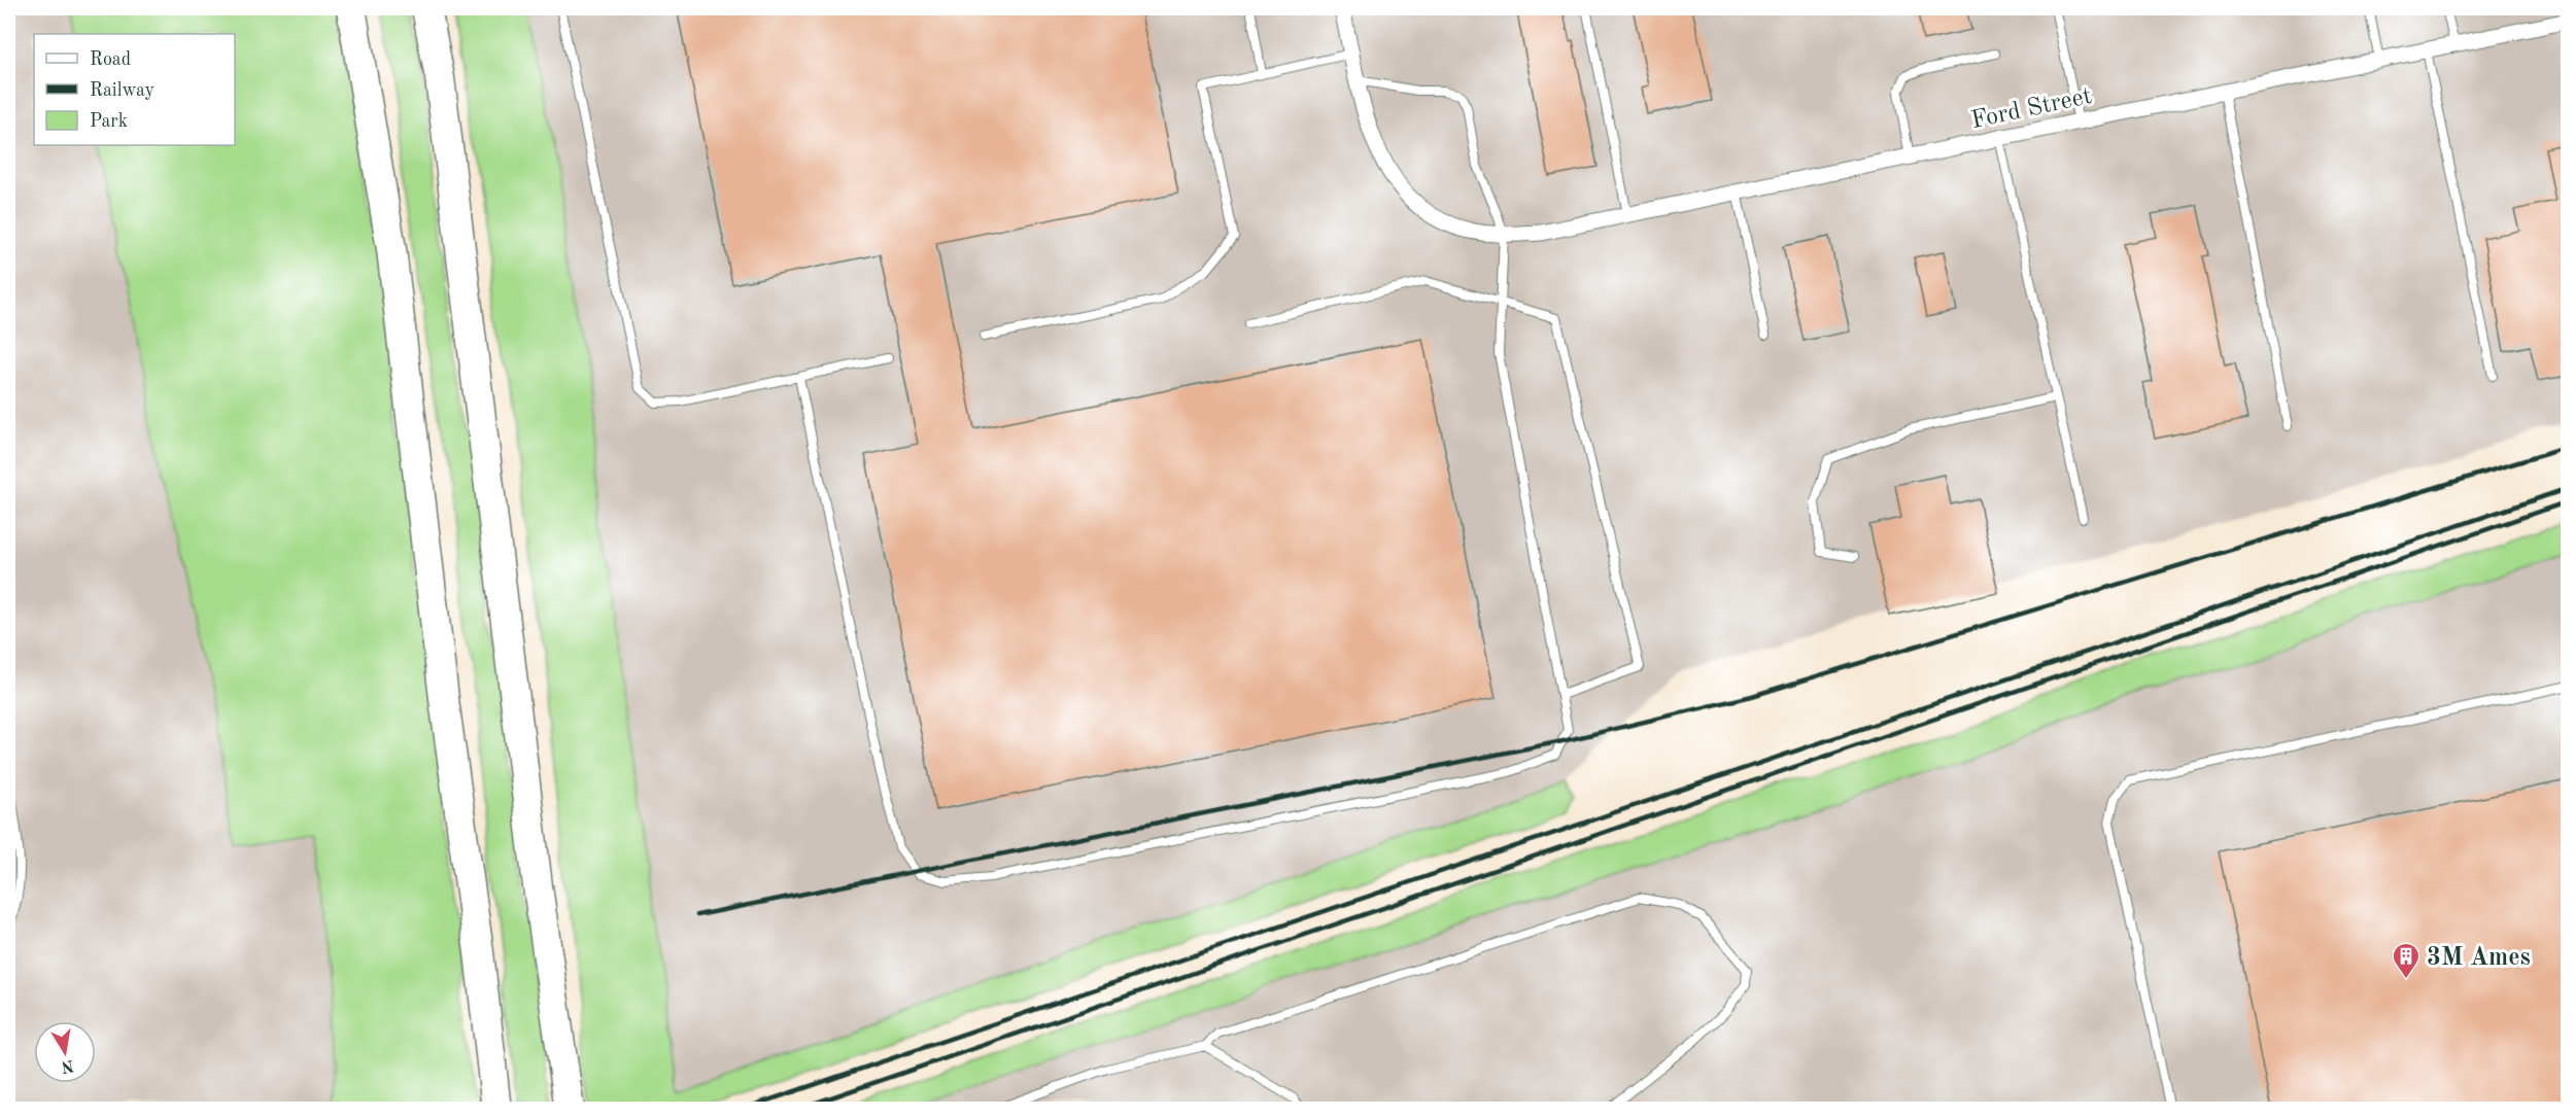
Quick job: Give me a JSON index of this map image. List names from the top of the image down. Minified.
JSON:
{"streets":{"street":["Ford Street"]},"places":{"building":["3M Ames"]},"legend":["Road","Railway","Park"],"north":"bottom"}
